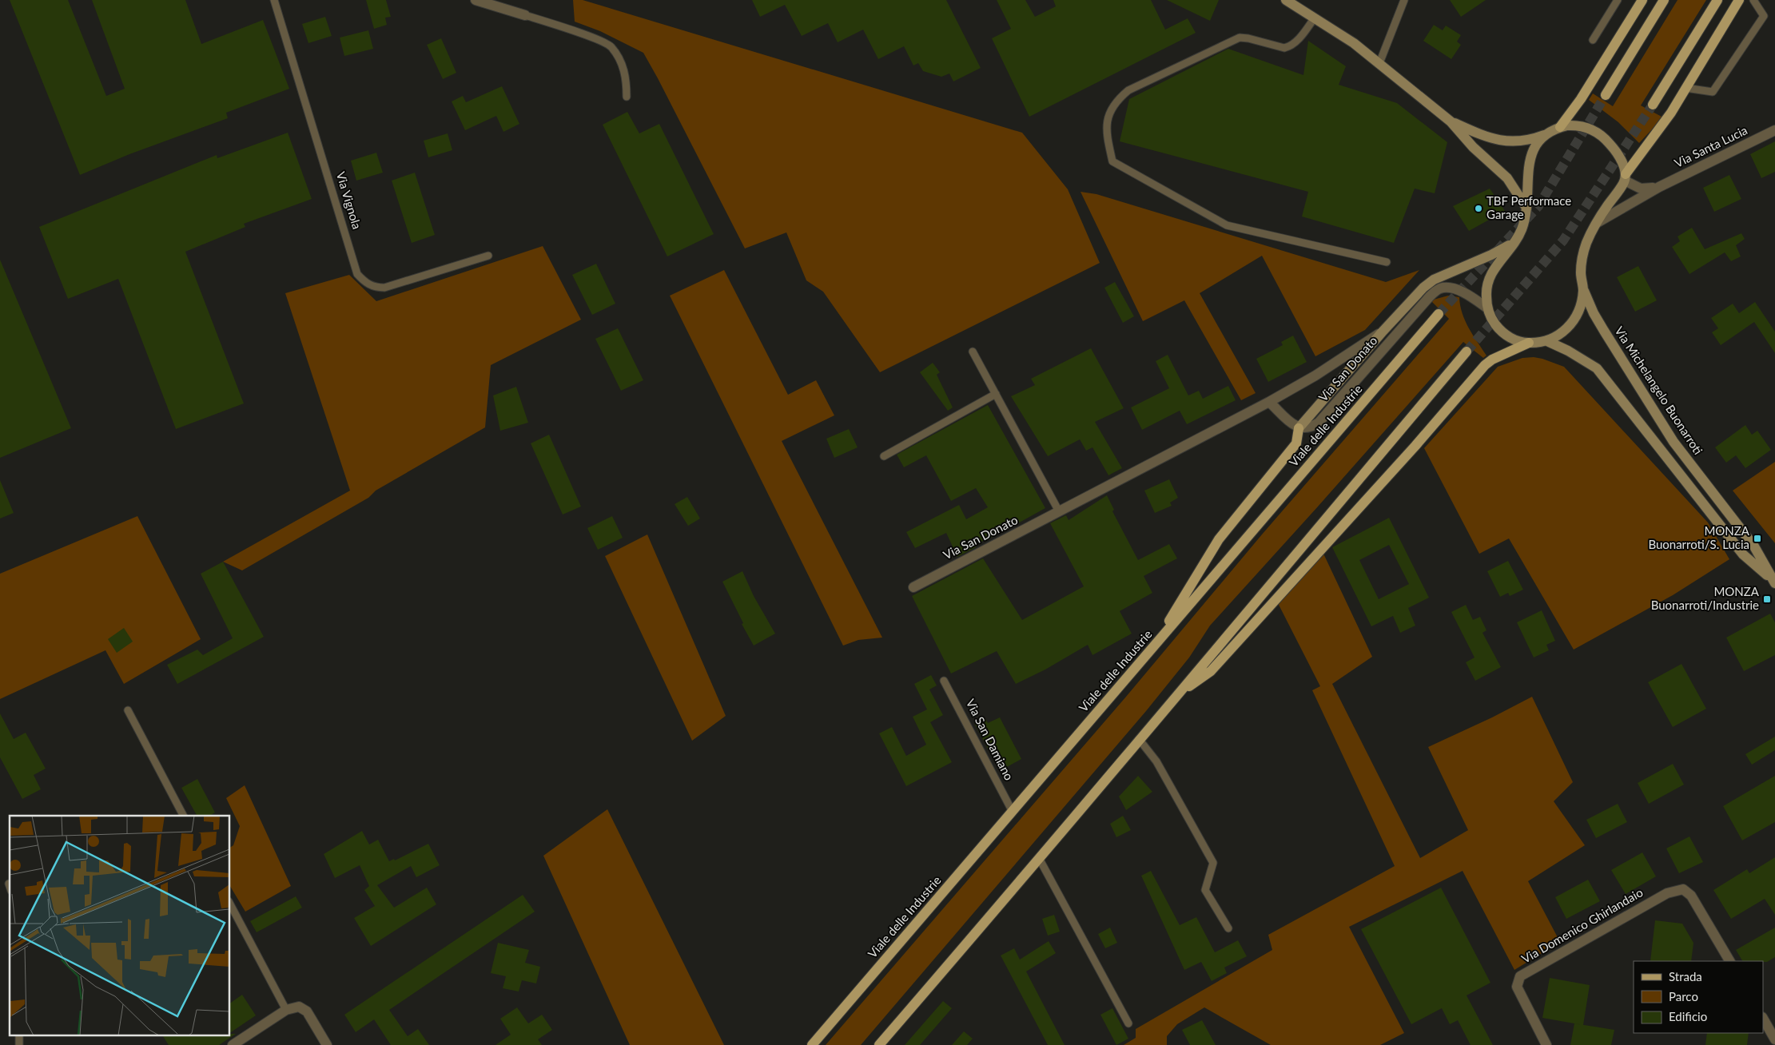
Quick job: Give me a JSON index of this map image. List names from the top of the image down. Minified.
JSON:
{"streets":{"main road":["Viale delle Industrie"],"street":["Via Santa Lucia","Via San Donato","Via Michelangelo Buonarroti","Via Domenico Ghirlandaio"],"lane":["Via Vignola","Via San Damiano"]},"crossings":[["Via San Donato","Viale delle Industrie"],["Viale delle Industrie","Via San Damiano"]],"places":{"other":["TBF Performace Garage"],"transit":["MONZA Buonarroti/S. Lucia","MONZA Buonarroti/Industrie"]},"legend":["Strada","Parco","Edificio"]}
